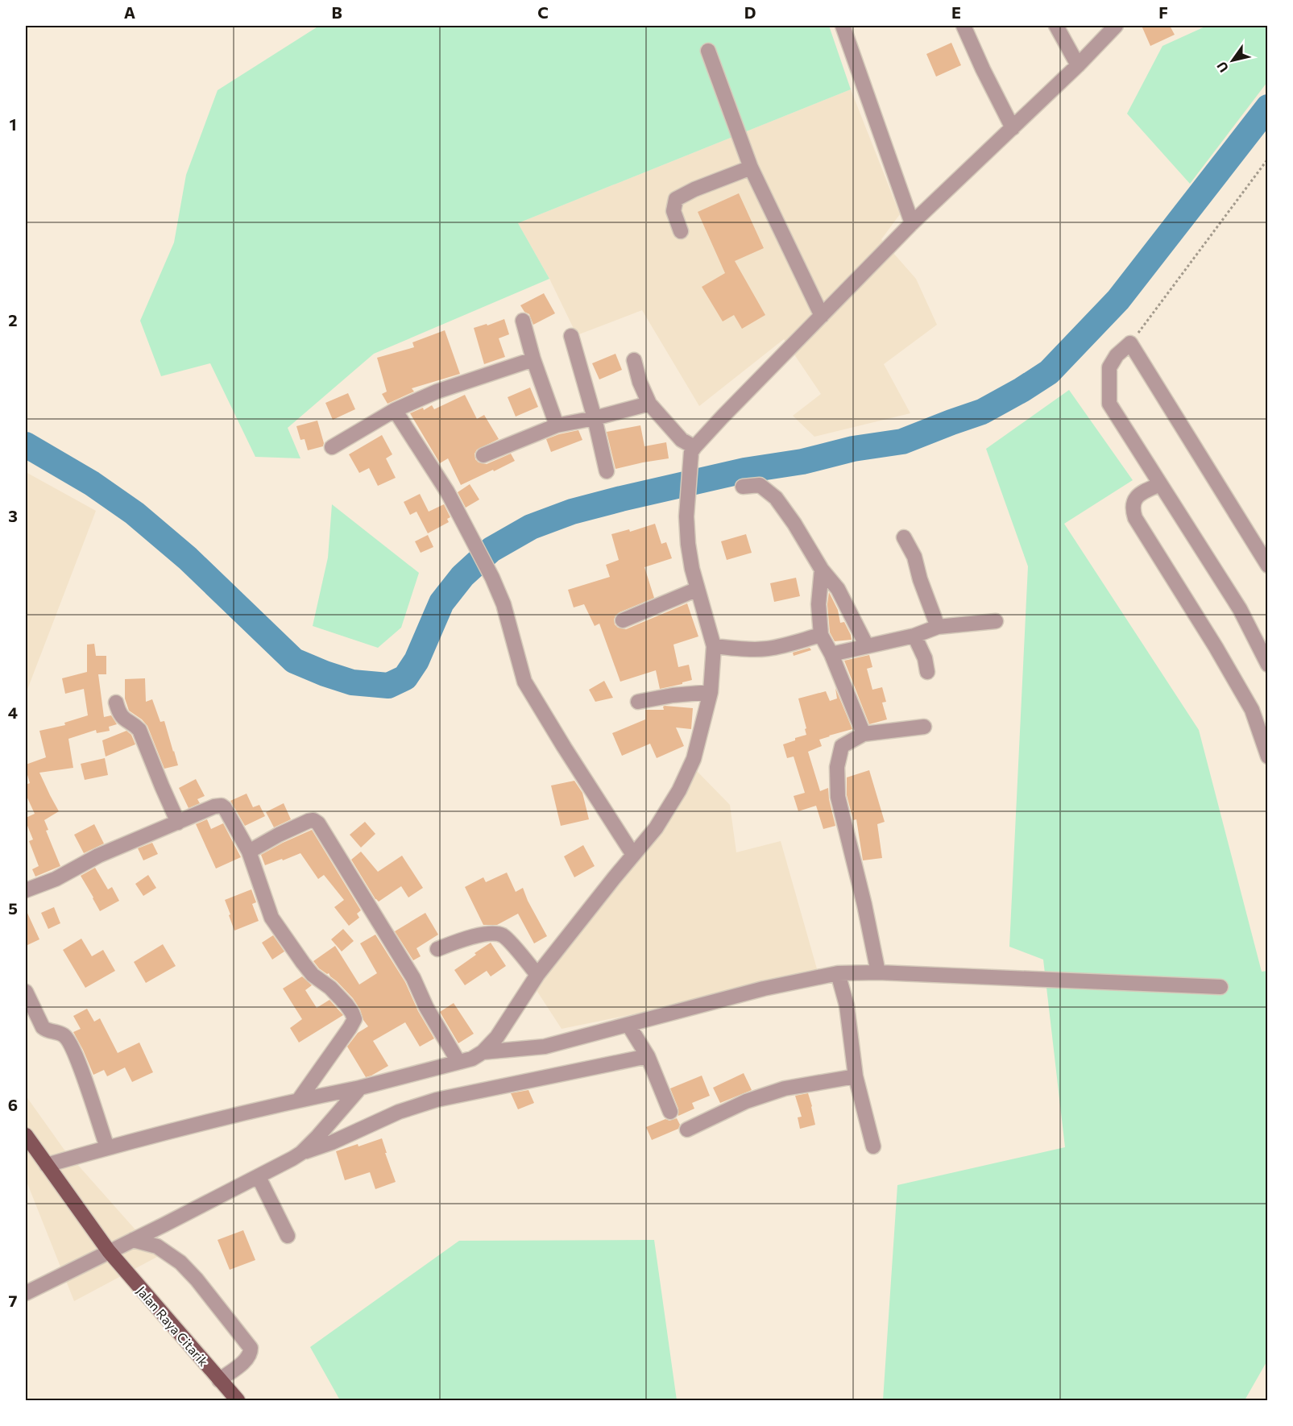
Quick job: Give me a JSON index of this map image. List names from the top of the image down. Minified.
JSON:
{"streets":{"main road":["Jalan Raya Citarik"]},"north":"bottom left","grid":{"columns":["A","B","C","D","E","F"],"rows":["1","2","3","4","5","6","7"]}}
